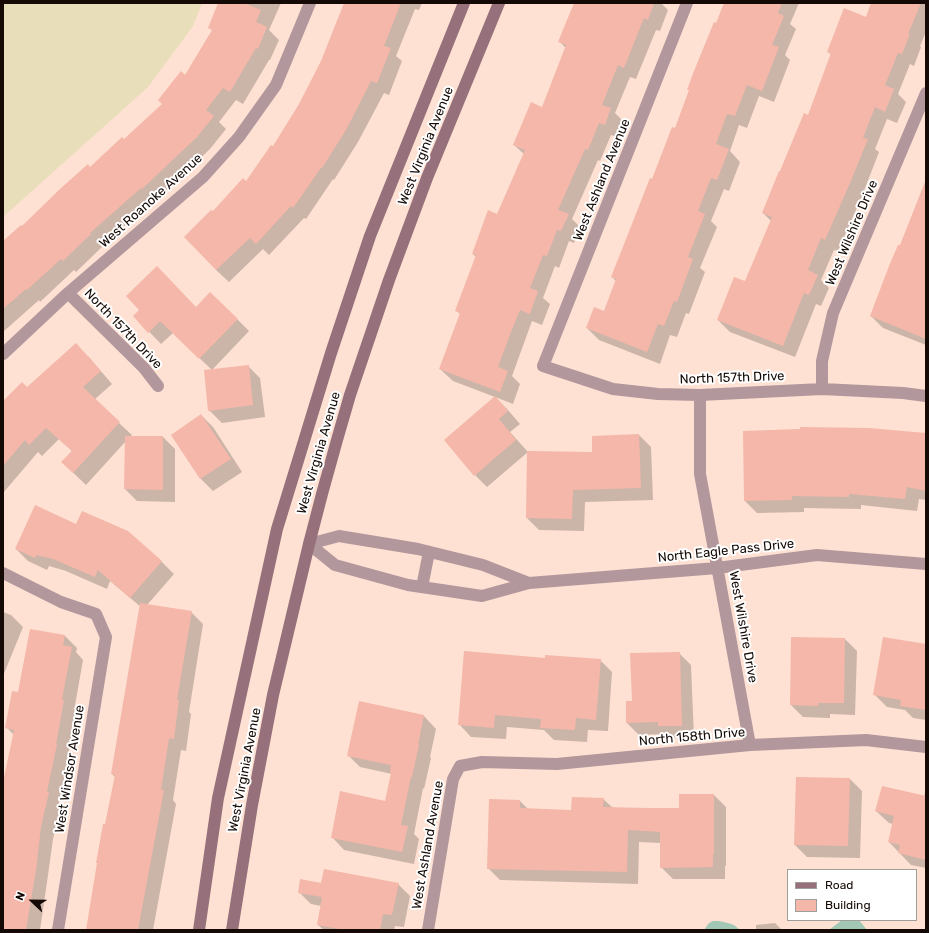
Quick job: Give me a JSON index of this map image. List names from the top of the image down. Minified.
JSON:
{"streets":{"main road":["West Virginia Avenue"],"street":["West Ashland Avenue","West Roanoke Avenue","West Wilshire Drive","North 157th Drive","North Eagle Pass Drive","North 158th Drive","West Windsor Avenue"]},"crossings":[["West Virginia Avenue","North Eagle Pass Drive"],["West Ashland Avenue","North 157th Drive"],["West Ashland Avenue","North 158th Drive"],["West Roanoke Avenue","North 157th Drive"],["West Wilshire Drive","North 157th Drive"],["West Wilshire Drive","North Eagle Pass Drive"],["West Wilshire Drive","North 158th Drive"]],"legend":["Road","Building"],"north":"left"}
